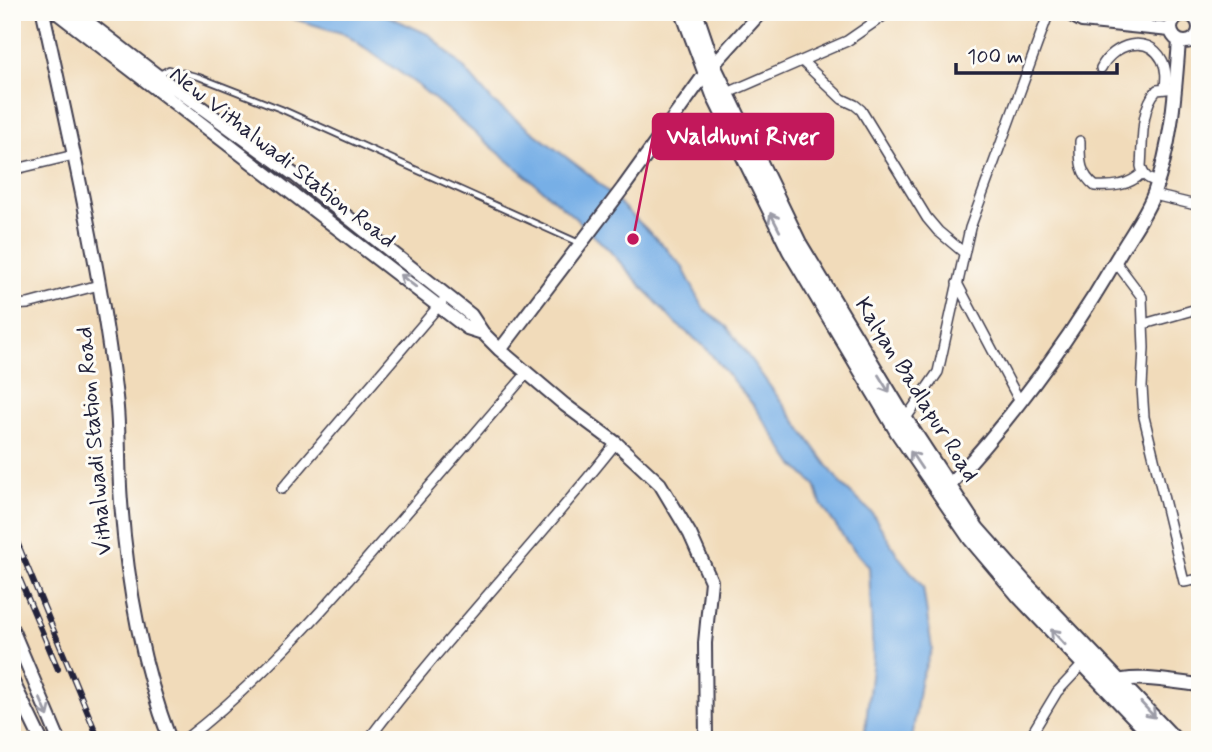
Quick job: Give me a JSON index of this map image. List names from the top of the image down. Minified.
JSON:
{"streets":{"main road":["Kalyan Badlapur Road"],"street":["New Vithalwadi Station Road","Vithalwadi Station Road"]},"places":["Waldhuni River"],"scale_bar":"100 m"}
